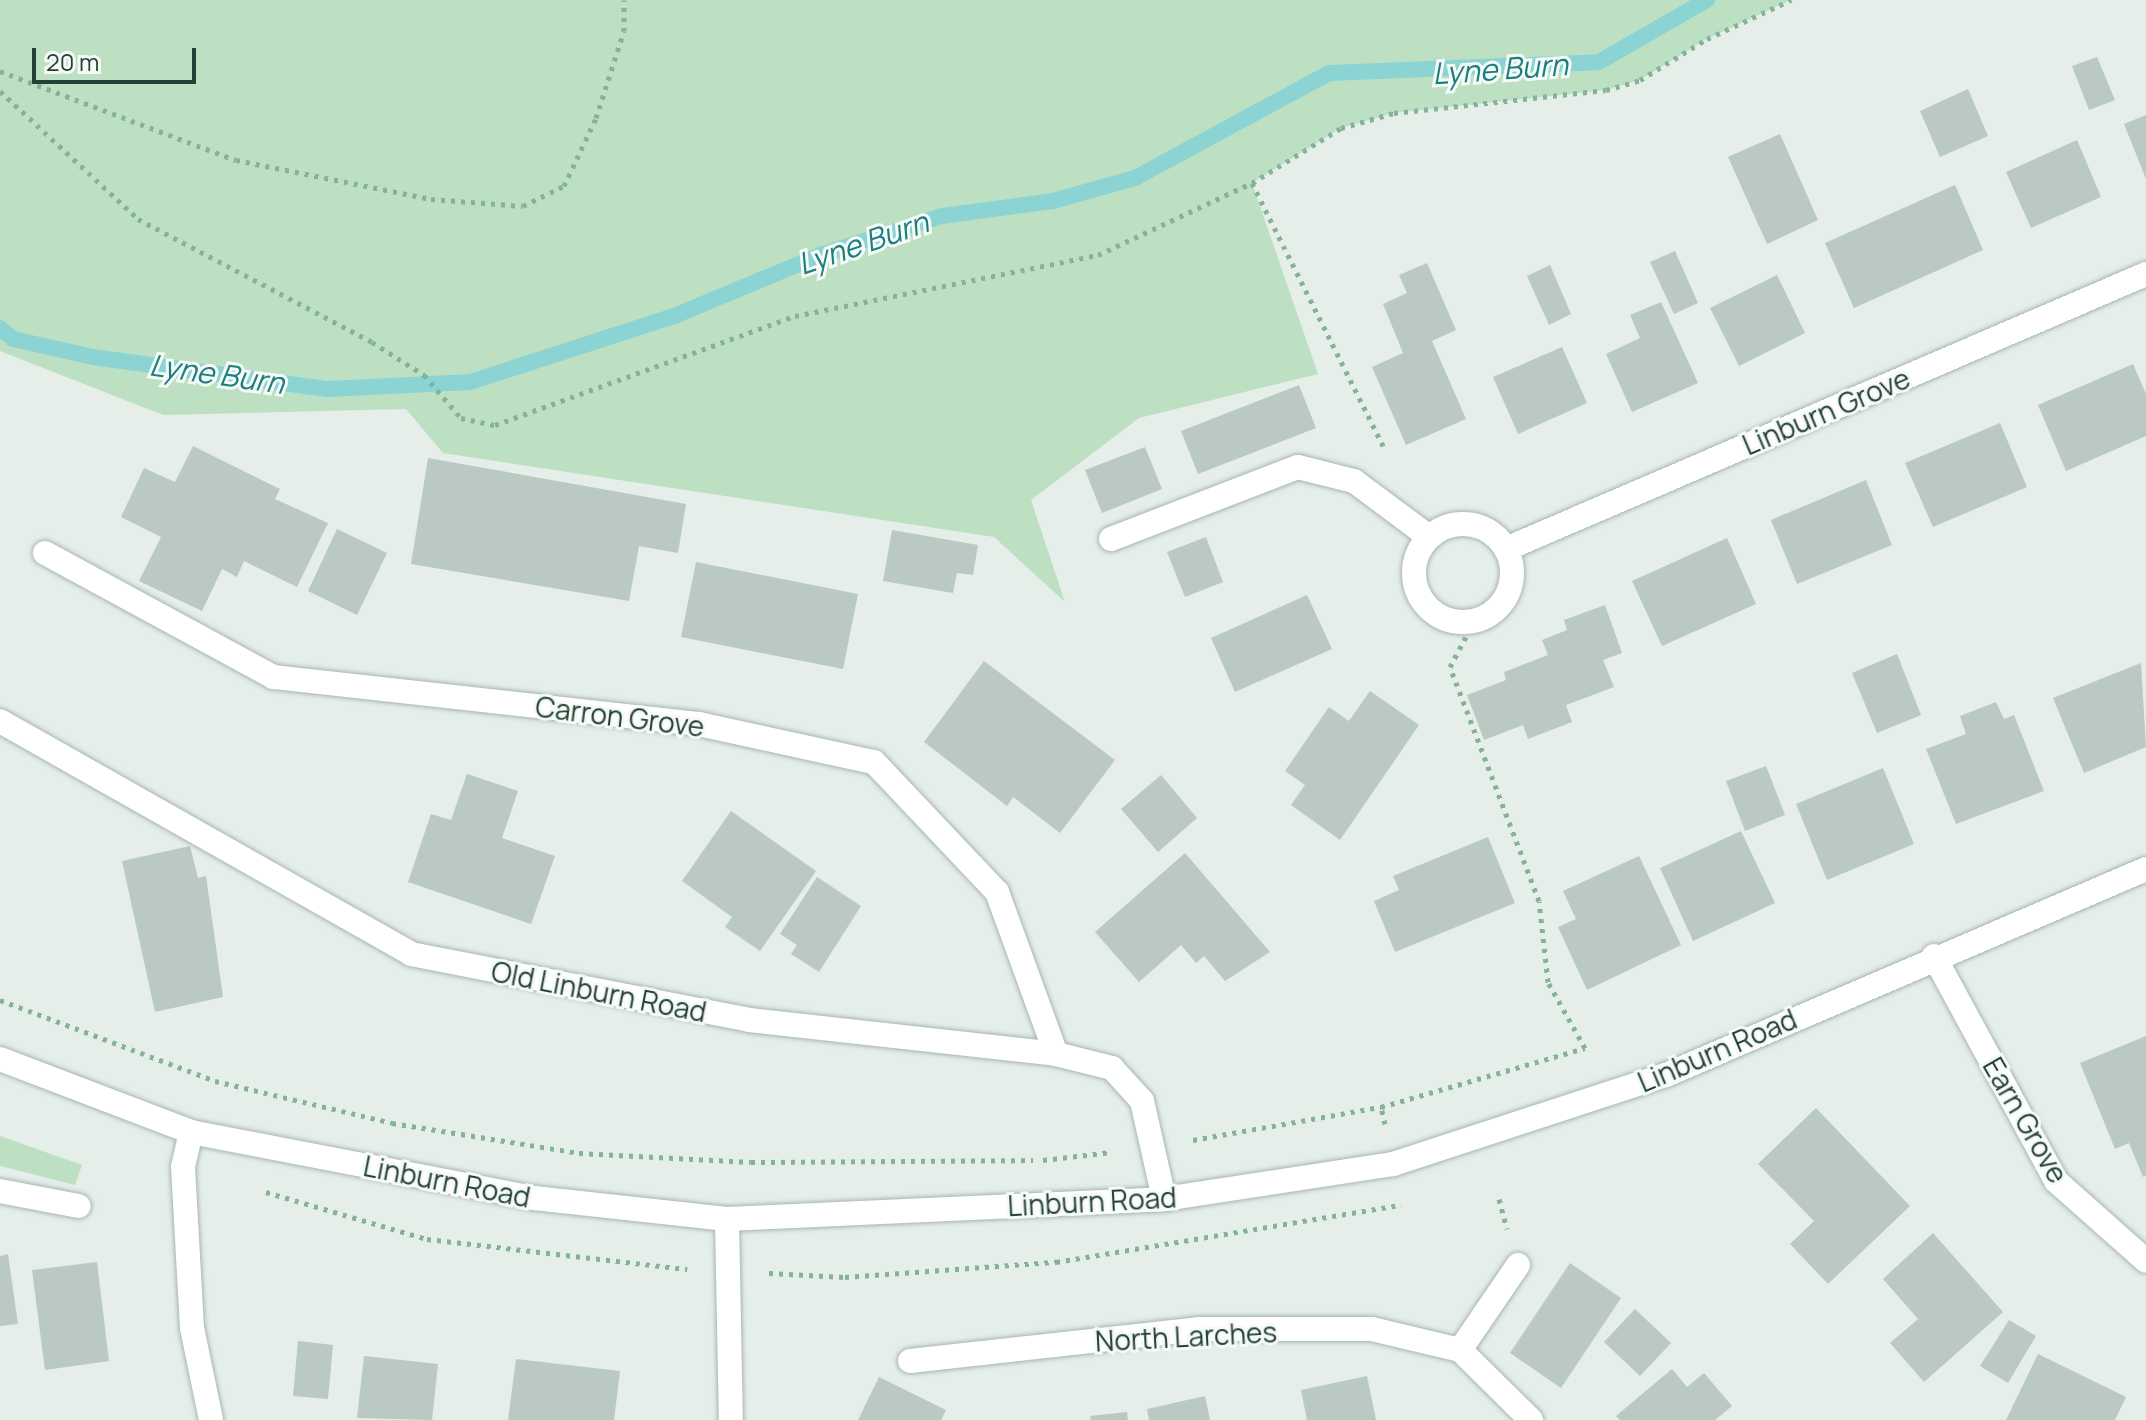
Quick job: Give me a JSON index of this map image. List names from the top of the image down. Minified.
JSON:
{"streets":{"street":["Linburn Grove","Carron Grove","Old Linburn Road","Linburn Road","Earn Grove","North Larches"]},"crossings":[["Carron Grove","Old Linburn Road"],["Old Linburn Road","Linburn Road"],["Linburn Road","Earn Grove"]],"water":["Lyne Burn"],"scale_bar":"20 m"}
